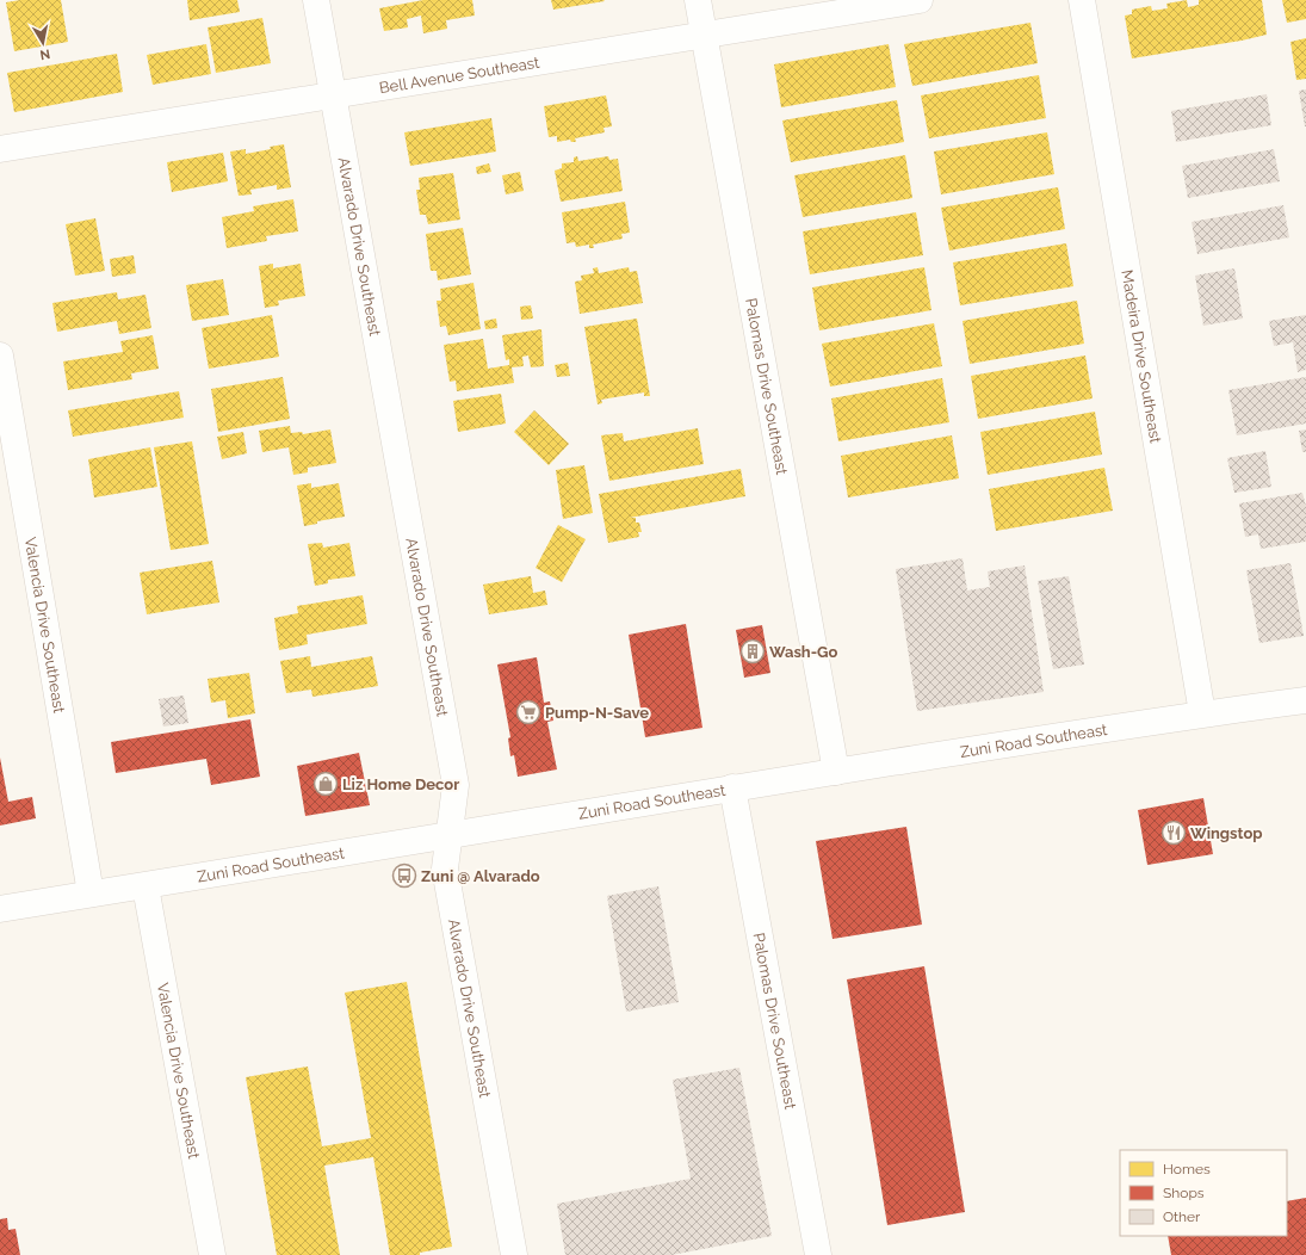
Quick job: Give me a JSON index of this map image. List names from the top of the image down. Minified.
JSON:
{"streets":{"street":["Bell Avenue Southeast","Alvarado Drive Southeast","Madeira Drive Southeast","Palomas Drive Southeast","Valencia Drive Southeast","Zuni Road Southeast"]},"crossings":[["Bell Avenue Southeast","Alvarado Drive Southeast"],["Bell Avenue Southeast","Palomas Drive Southeast"],["Alvarado Drive Southeast","Zuni Road Southeast"],["Madeira Drive Southeast","Zuni Road Southeast"],["Palomas Drive Southeast","Zuni Road Southeast"],["Valencia Drive Southeast","Zuni Road Southeast"]],"places":{"building":["Wash-Go"],"supermarket":["Pump-N-Save"],"shop":["Liz Home Decor"],"restaurant":["Wingstop"],"bus stop":["Zuni @ Alvarado"]},"legend":["Homes","Shops","Other"],"north":"bottom"}
